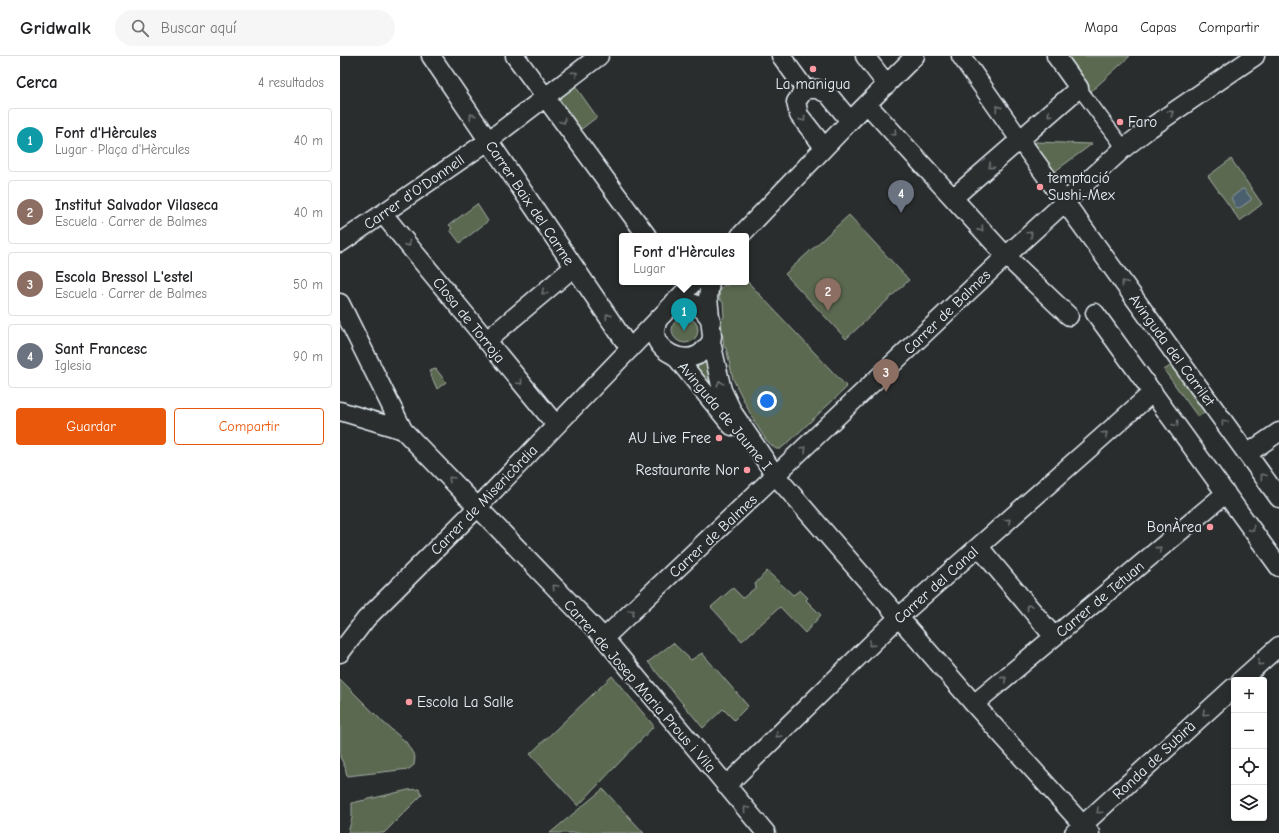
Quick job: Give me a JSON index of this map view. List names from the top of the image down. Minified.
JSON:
{"streets":{"street":["Carrer d'O'Donnell","Carrer Baix del Carme","Carrer de Balmes","Closa de Torroja","Avinguda del Carrilet","Avinguda de Jaume I","Carrer de Misericòrdia","Carrer del Canal","Carrer de Tetuan","Carrer de Josep Maria Prous i Vila","Ronda de Subirà"]},"crossings":[["Carrer d'O'Donnell","Carrer Baix del Carme"],["Carrer d'O'Donnell","Closa de Torroja"],["Carrer Baix del Carme","Carrer de Misericòrdia"],["Carrer de Balmes","Avinguda del Carrilet"],["Carrer de Balmes","Avinguda de Jaume I"],["Carrer de Balmes","Carrer de Josep Maria Prous i Vila"],["Closa de Torroja","Carrer de Misericòrdia"],["Avinguda de Jaume I","Carrer de Misericòrdia"],["Carrer de Misericòrdia","Carrer de Josep Maria Prous i Vila"],["Carrer del Canal","Carrer de Josep Maria Prous i Vila"]],"one_way":["Carrer de Balmes","Carrer de Tetuan","Carrer de Josep Maria Prous i Vila","Ronda de Subirà"],"places":["La manigua","Faro","temptació Sushi-Mex","AU Live Free","Restaurante Nor","BonÀrea","Escola La Salle"],"page":{"header":"Gridwalk","search":"Buscar aquí","nav":["Mapa","Capas","Compartir"],"heading":["Cerca","4 resultados"],"list":[{"mark":"1","name":"Font d'Hèrcules","note":"Lugar · Plaça d'Hèrcules","value":"40 m"},{"mark":"2","name":"Institut Salvador Vilaseca","note":"Escuela · Carrer de Balmes","value":"40 m"},{"mark":"3","name":"Escola Bressol L'estel","note":"Escuela · Carrer de Balmes","value":"50 m"},{"mark":"4","name":"Sant Francesc","note":"Iglesia","value":"90 m"}],"pins":["4","2","1","3"],"popup":["Font d'Hèrcules","Lugar"],"buttons":["Guardar","Compartir"],"map_buttons":["+","−"]}}
